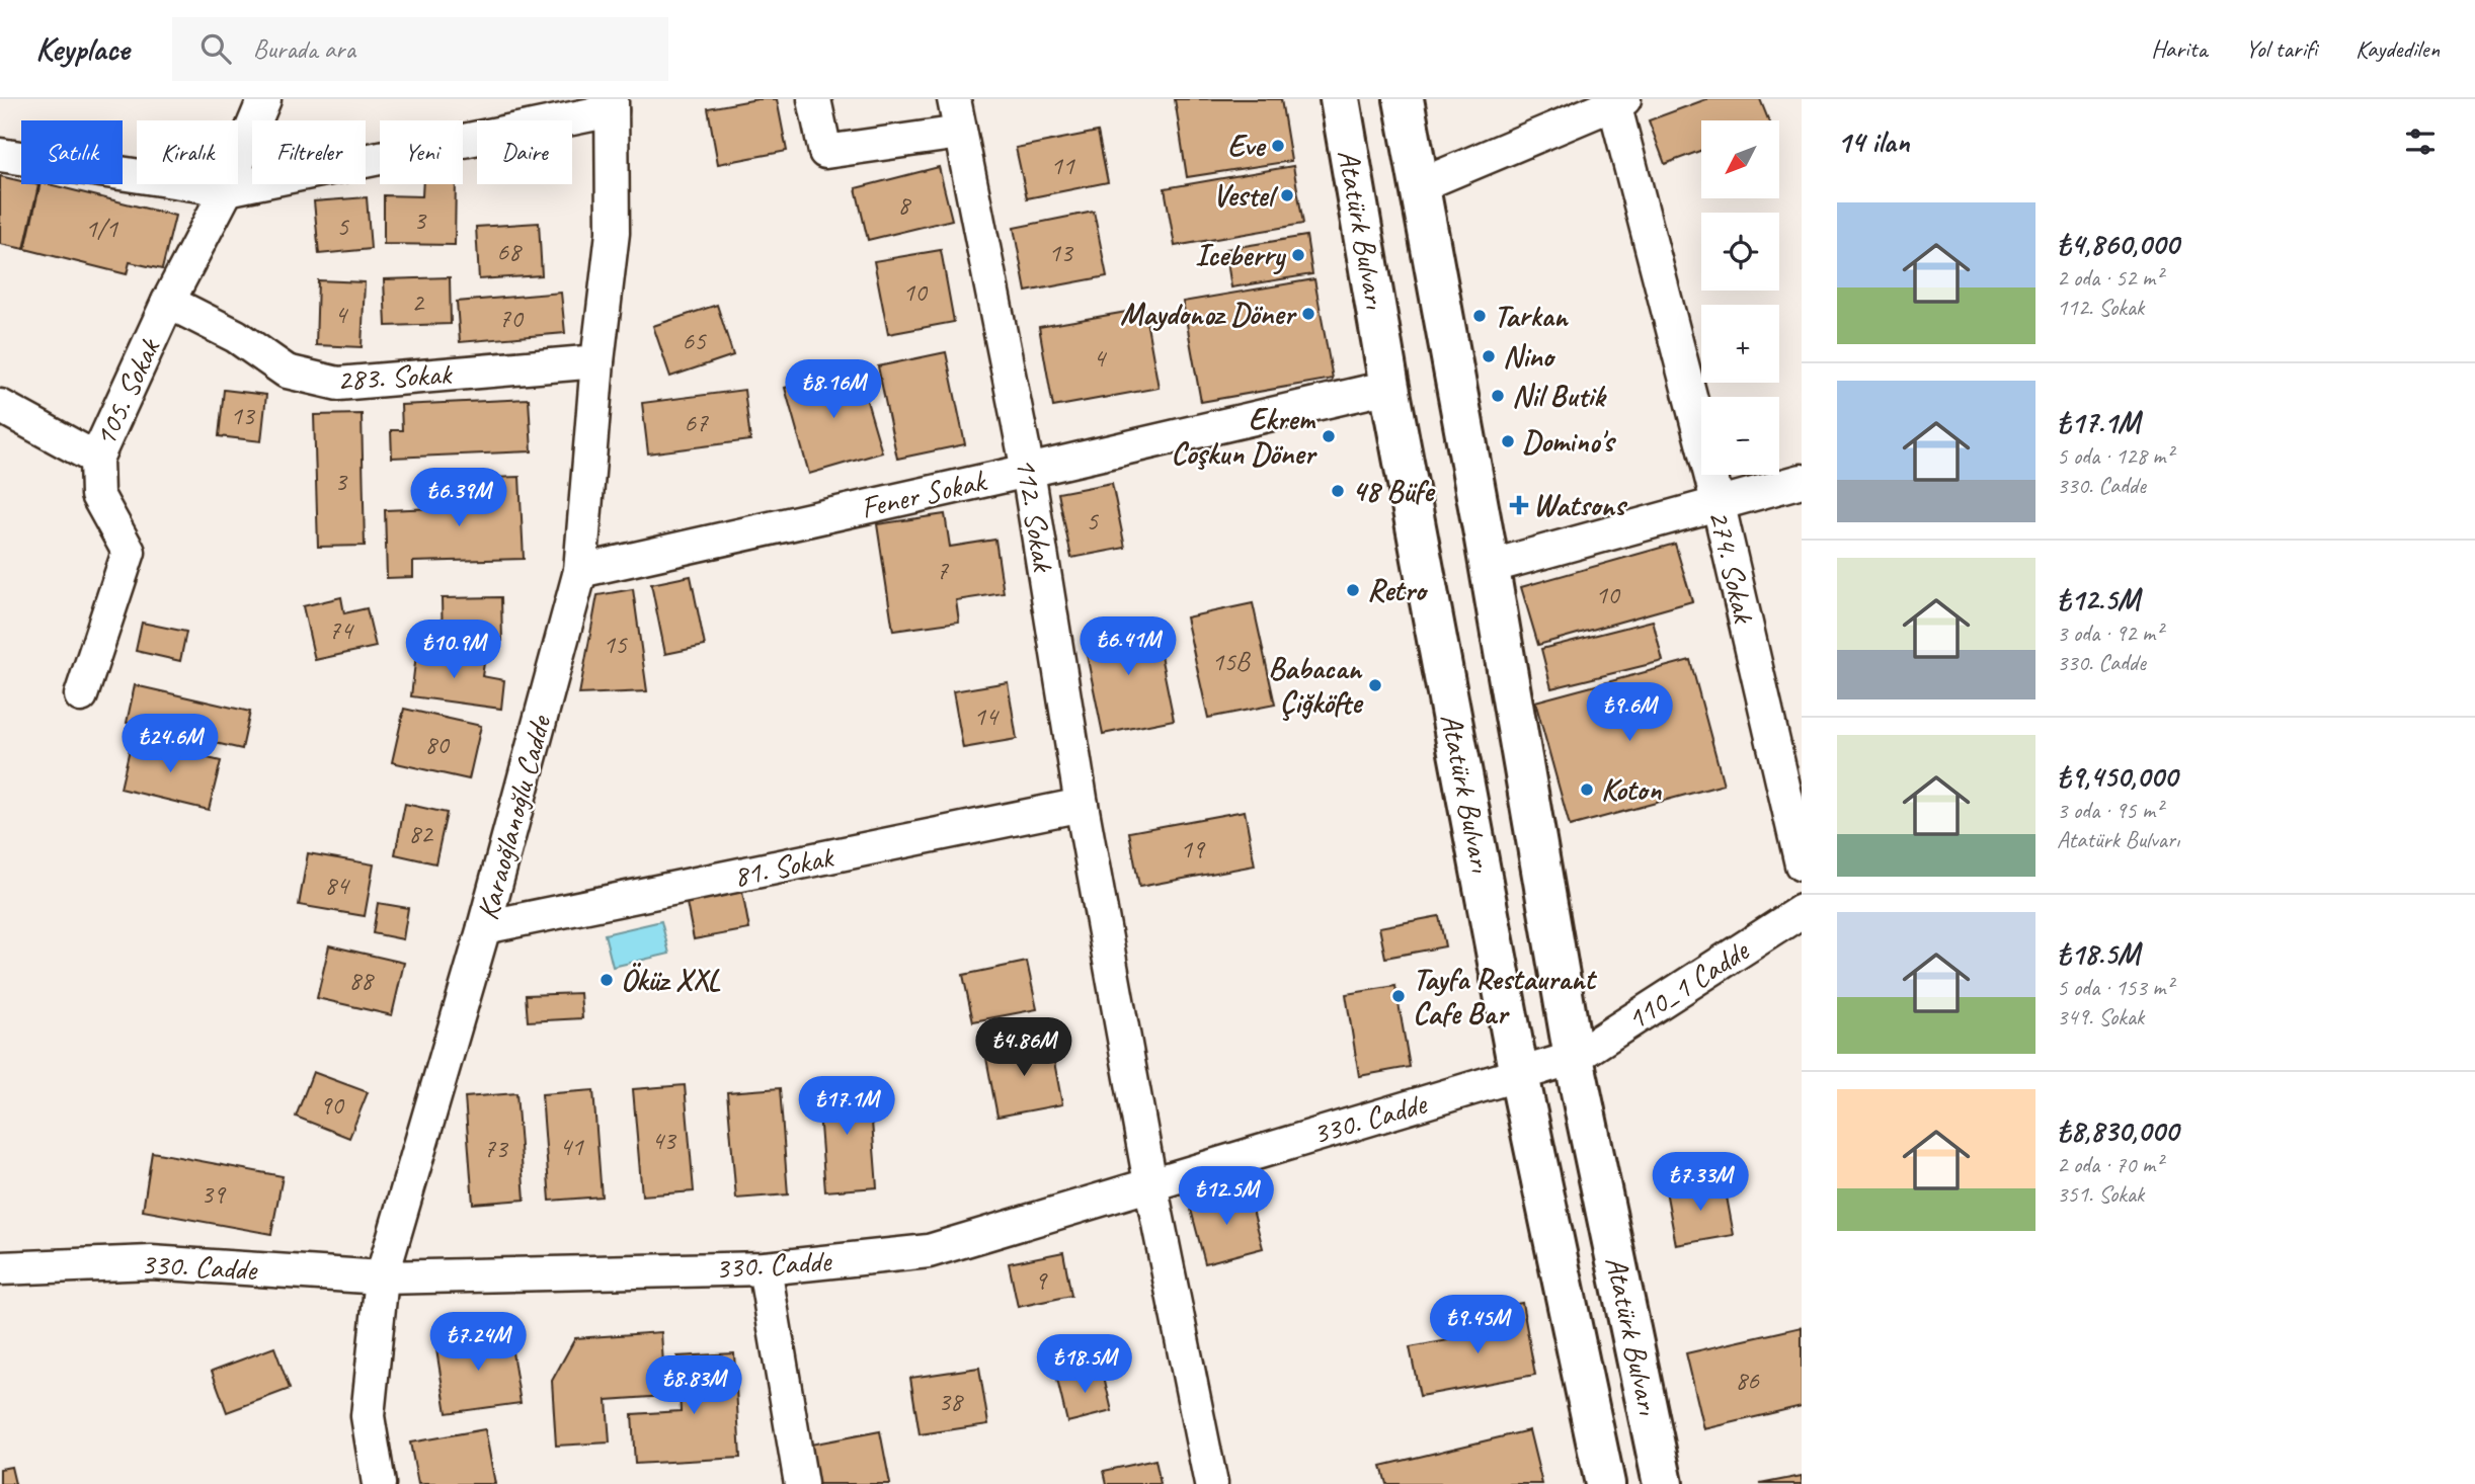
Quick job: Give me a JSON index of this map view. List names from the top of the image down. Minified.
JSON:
{"streets":{"main road":["Atatürk Bulvarı"],"street":["283. Sokak","105. Sokak","Fener Sokak","112. Sokak","274. Sokak","Karaoğlanoğlu Cadde","81. Sokak","110_1 Cadde","330. Cadde"]},"crossings":[["Atatürk Bulvarı","Fener Sokak"],["Atatürk Bulvarı","110_1 Cadde"],["Atatürk Bulvarı","330. Cadde"],["283. Sokak","105. Sokak"],["283. Sokak","Karaoğlanoğlu Cadde"],["Fener Sokak","112. Sokak"],["Fener Sokak","Karaoğlanoğlu Cadde"],["112. Sokak","81. Sokak"],["112. Sokak","330. Cadde"],["Karaoğlanoğlu Cadde","81. Sokak"],["Karaoğlanoğlu Cadde","330. Cadde"],["110_1 Cadde","330. Cadde"]],"places":{"other":["Eve","Vestel","Iceberry","Maydonoz Döner","Tarkan","Nino","Nil Butik","Ekrem Coşkun Döner","Domino's","48 Büfe","Retro","Babacan Çiğköfte","Koton","Öküz XXL","Tayfa Restaurant Cafe Bar"],"health":["Watsons"]},"house_numbers":["11","8","3","5","1/1","68","13","10","2","4","70","65","4","13","67","3","5","7","10","74","15","15B","14","80","82","19","84","88","90","43","41","73","39","9","86","38"],"north":"bottom left","page":{"header":"Keyplace","search":"Burada ara","nav":["Harita","Yol tarifi","Kaydedilen"],"heading":"14 ilan","map_buttons":["+","−"],"chip":["Satılık","Kiralık","Filtreler","Yeni","Daire"],"list":[{"name":"₺4,860,000","note":"2 oda · 52 m² · 112. Sokak"},{"name":"₺17.1M","note":"5 oda · 128 m² · 330. Cadde"},{"name":"₺12.5M","note":"3 oda · 92 m² · 330. Cadde"},{"name":"₺9,450,000","note":"3 oda · 95 m² · Atatürk Bulvarı"},{"name":"₺18.5M","note":"5 oda · 153 m² · 349. Sokak"},{"name":"₺8,830,000","note":"2 oda · 70 m² · 351. Sokak"}],"price":["₺8.16M","₺6.39M","₺6.41M","₺10.9M","₺9.6M","₺24.6M","₺4.86M","₺17.1M","₺7.33M","₺12.5M","₺9.45M","₺7.24M","₺18.5M","₺8.83M"]}}
